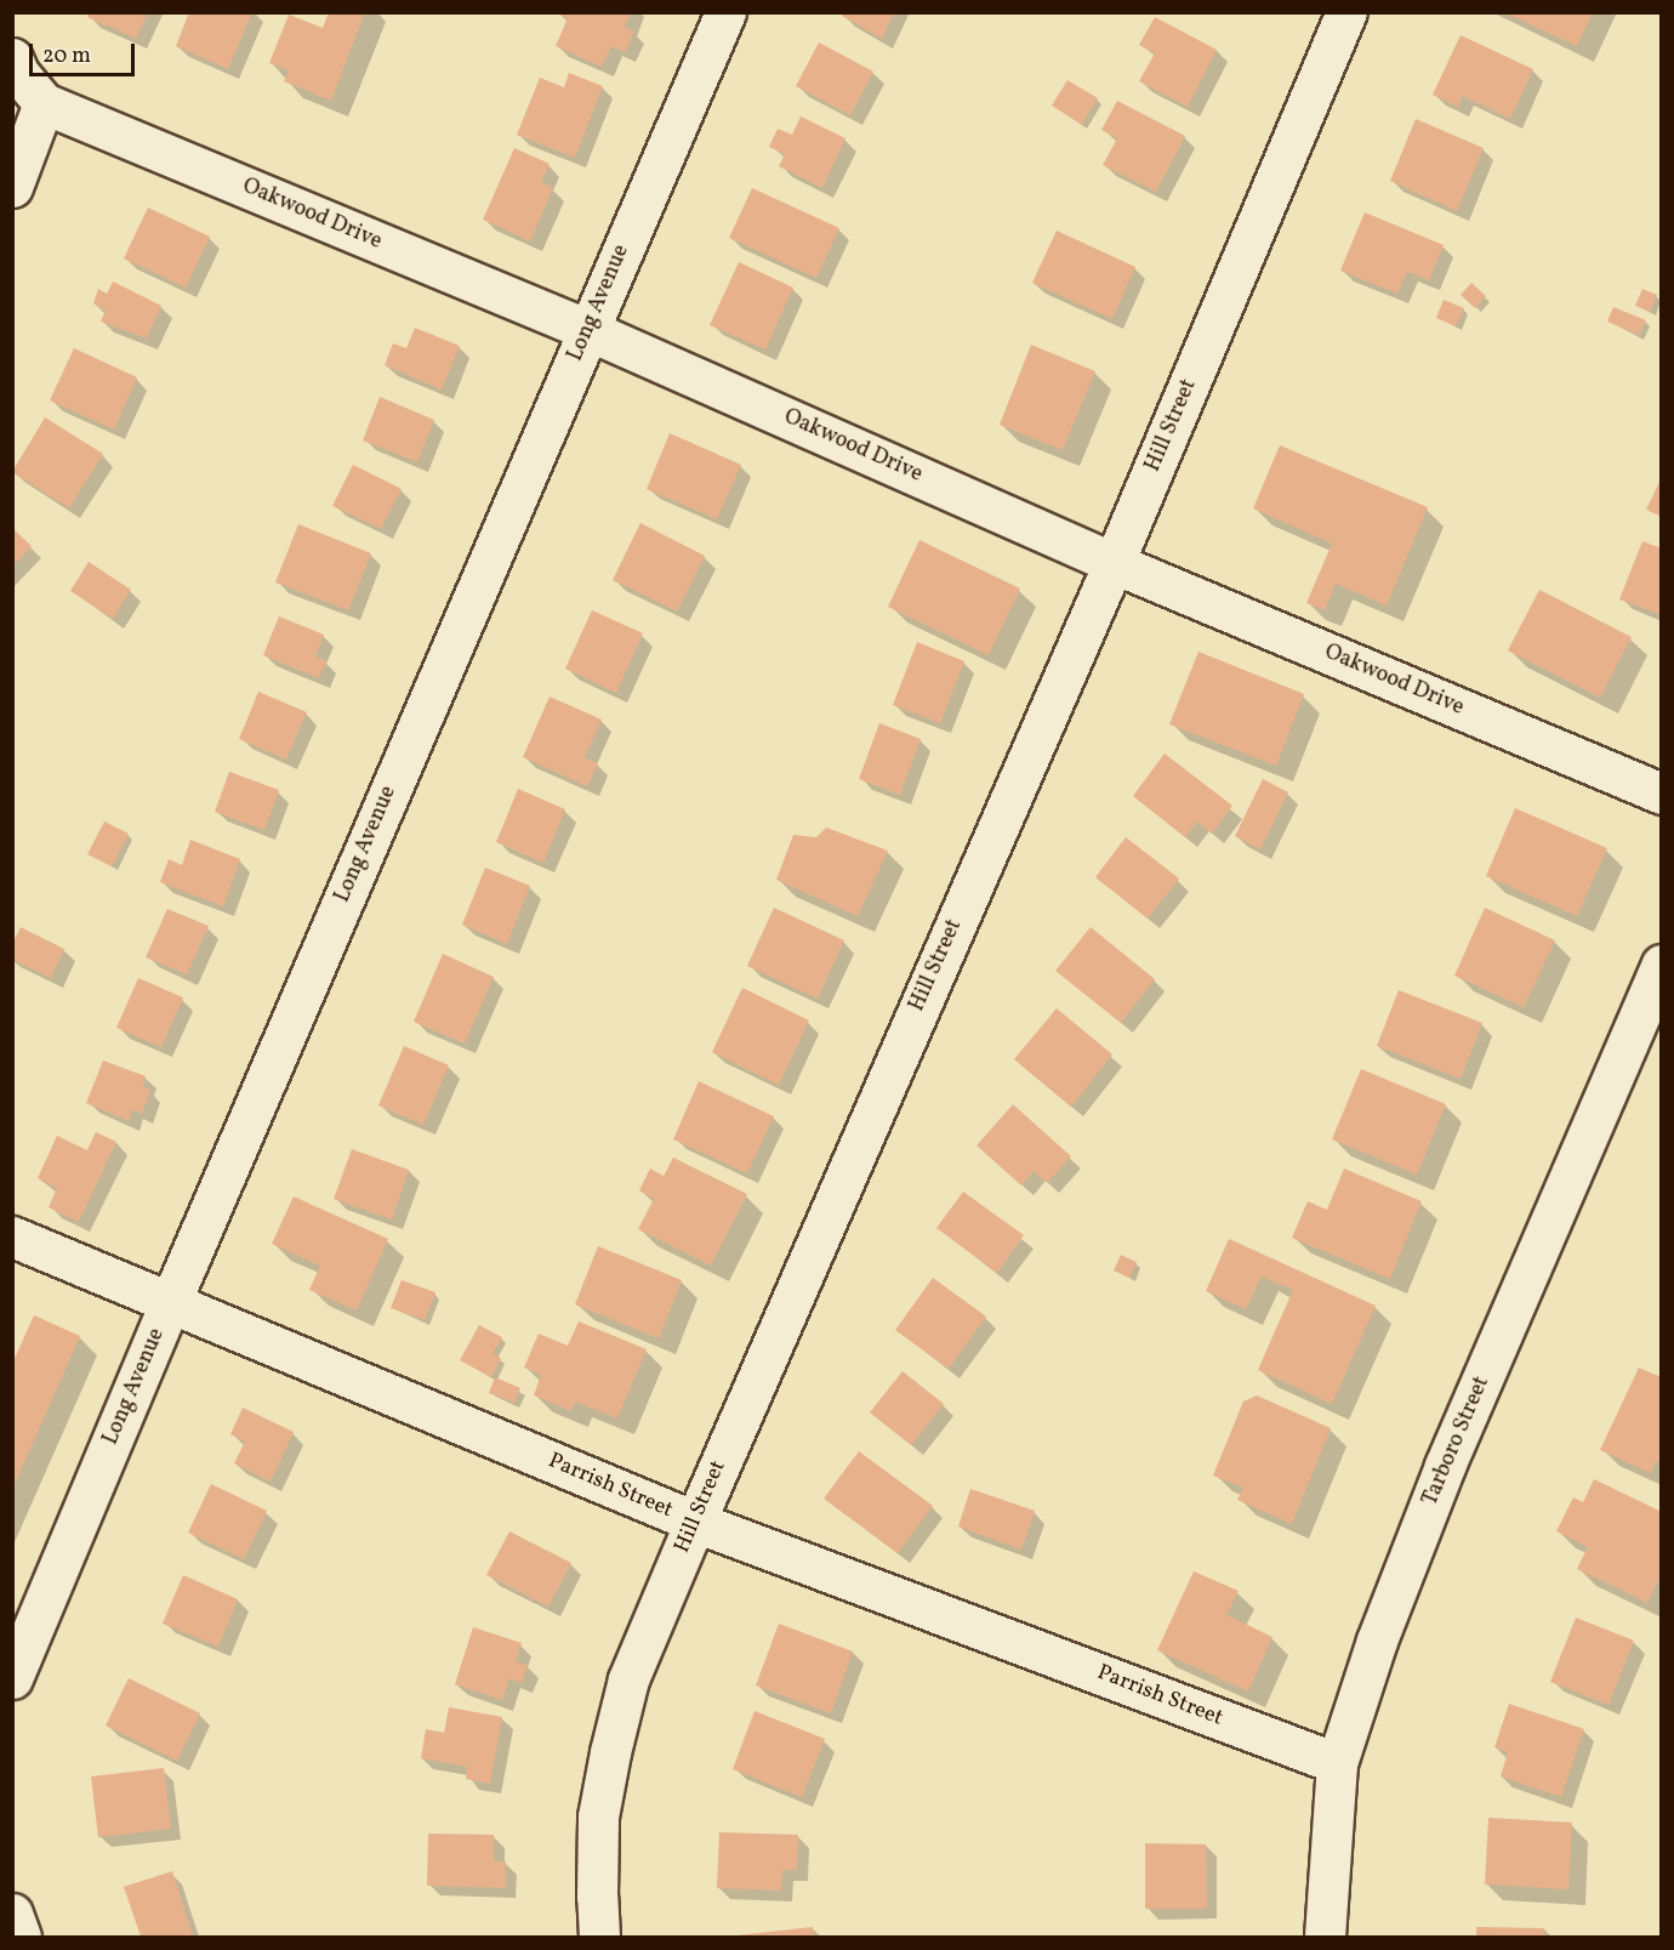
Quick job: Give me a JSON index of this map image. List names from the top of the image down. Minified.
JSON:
{"streets":{"street":["Oakwood Drive","Long Avenue","Hill Street","Tarboro Street","Parrish Street"]},"crossings":[["Oakwood Drive","Long Avenue"],["Oakwood Drive","Hill Street"],["Long Avenue","Parrish Street"],["Hill Street","Parrish Street"],["Tarboro Street","Parrish Street"]],"scale_bar":"20 m"}
